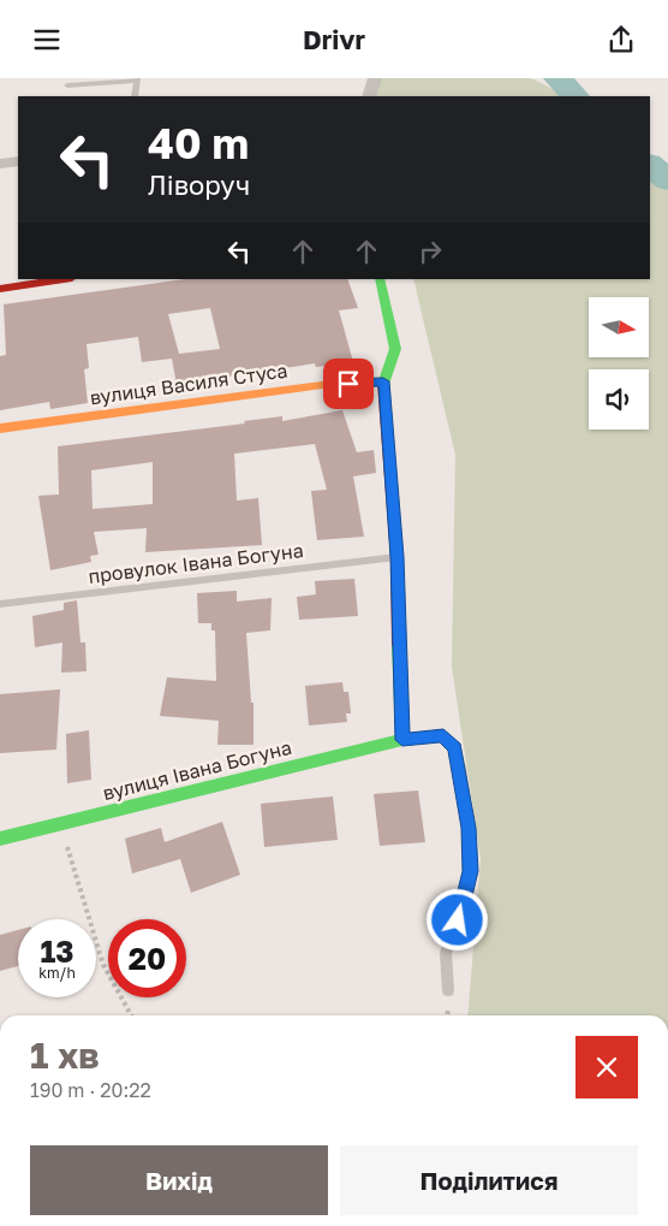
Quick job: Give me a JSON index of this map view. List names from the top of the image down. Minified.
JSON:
{"streets":{"street":["вулиця Василя Стуса","вулиця Івана Богуна"],"lane":["провулок Івана Богуна"]},"north":"right","page":{"header":"Drivr","turn":["40 m","Ліворуч"],"speed":"13 km/h","limit":"20","heading":["1 хв","190 m · 20:22"],"buttons":["Вихід","Поділитися"]}}
